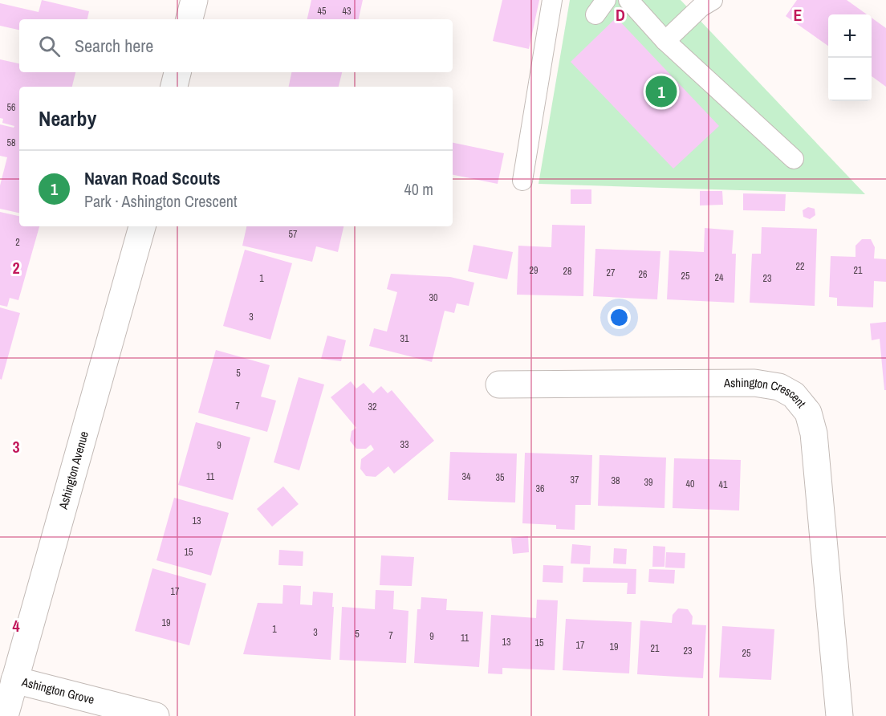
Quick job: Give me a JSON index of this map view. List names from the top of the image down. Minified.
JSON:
{"streets":{"street":["Ashington Crescent","Ashington Avenue","Ashington Grove"]},"crossings":[["Ashington Avenue","Ashington Grove"]],"house_numbers":["45","43","56","58","57","2","22","29","21","28","27","26","25","24","1","23","30","3","31","5","7","32","33","9","11","34","35","37","38","39","40","41","36","13","15","17","19","1","3","5","7","9","11","13","15","17","19","21","23","25"],"page":{"map_buttons":["+","−"],"search":"Search here","pins":"1","heading":"Nearby","list":[{"mark":"1","name":"Navan Road Scouts","note":"Park · Ashington Crescent","value":"40 m"}]},"grid":{"columns":["D","E"],"rows":["2","3","4"]}}
